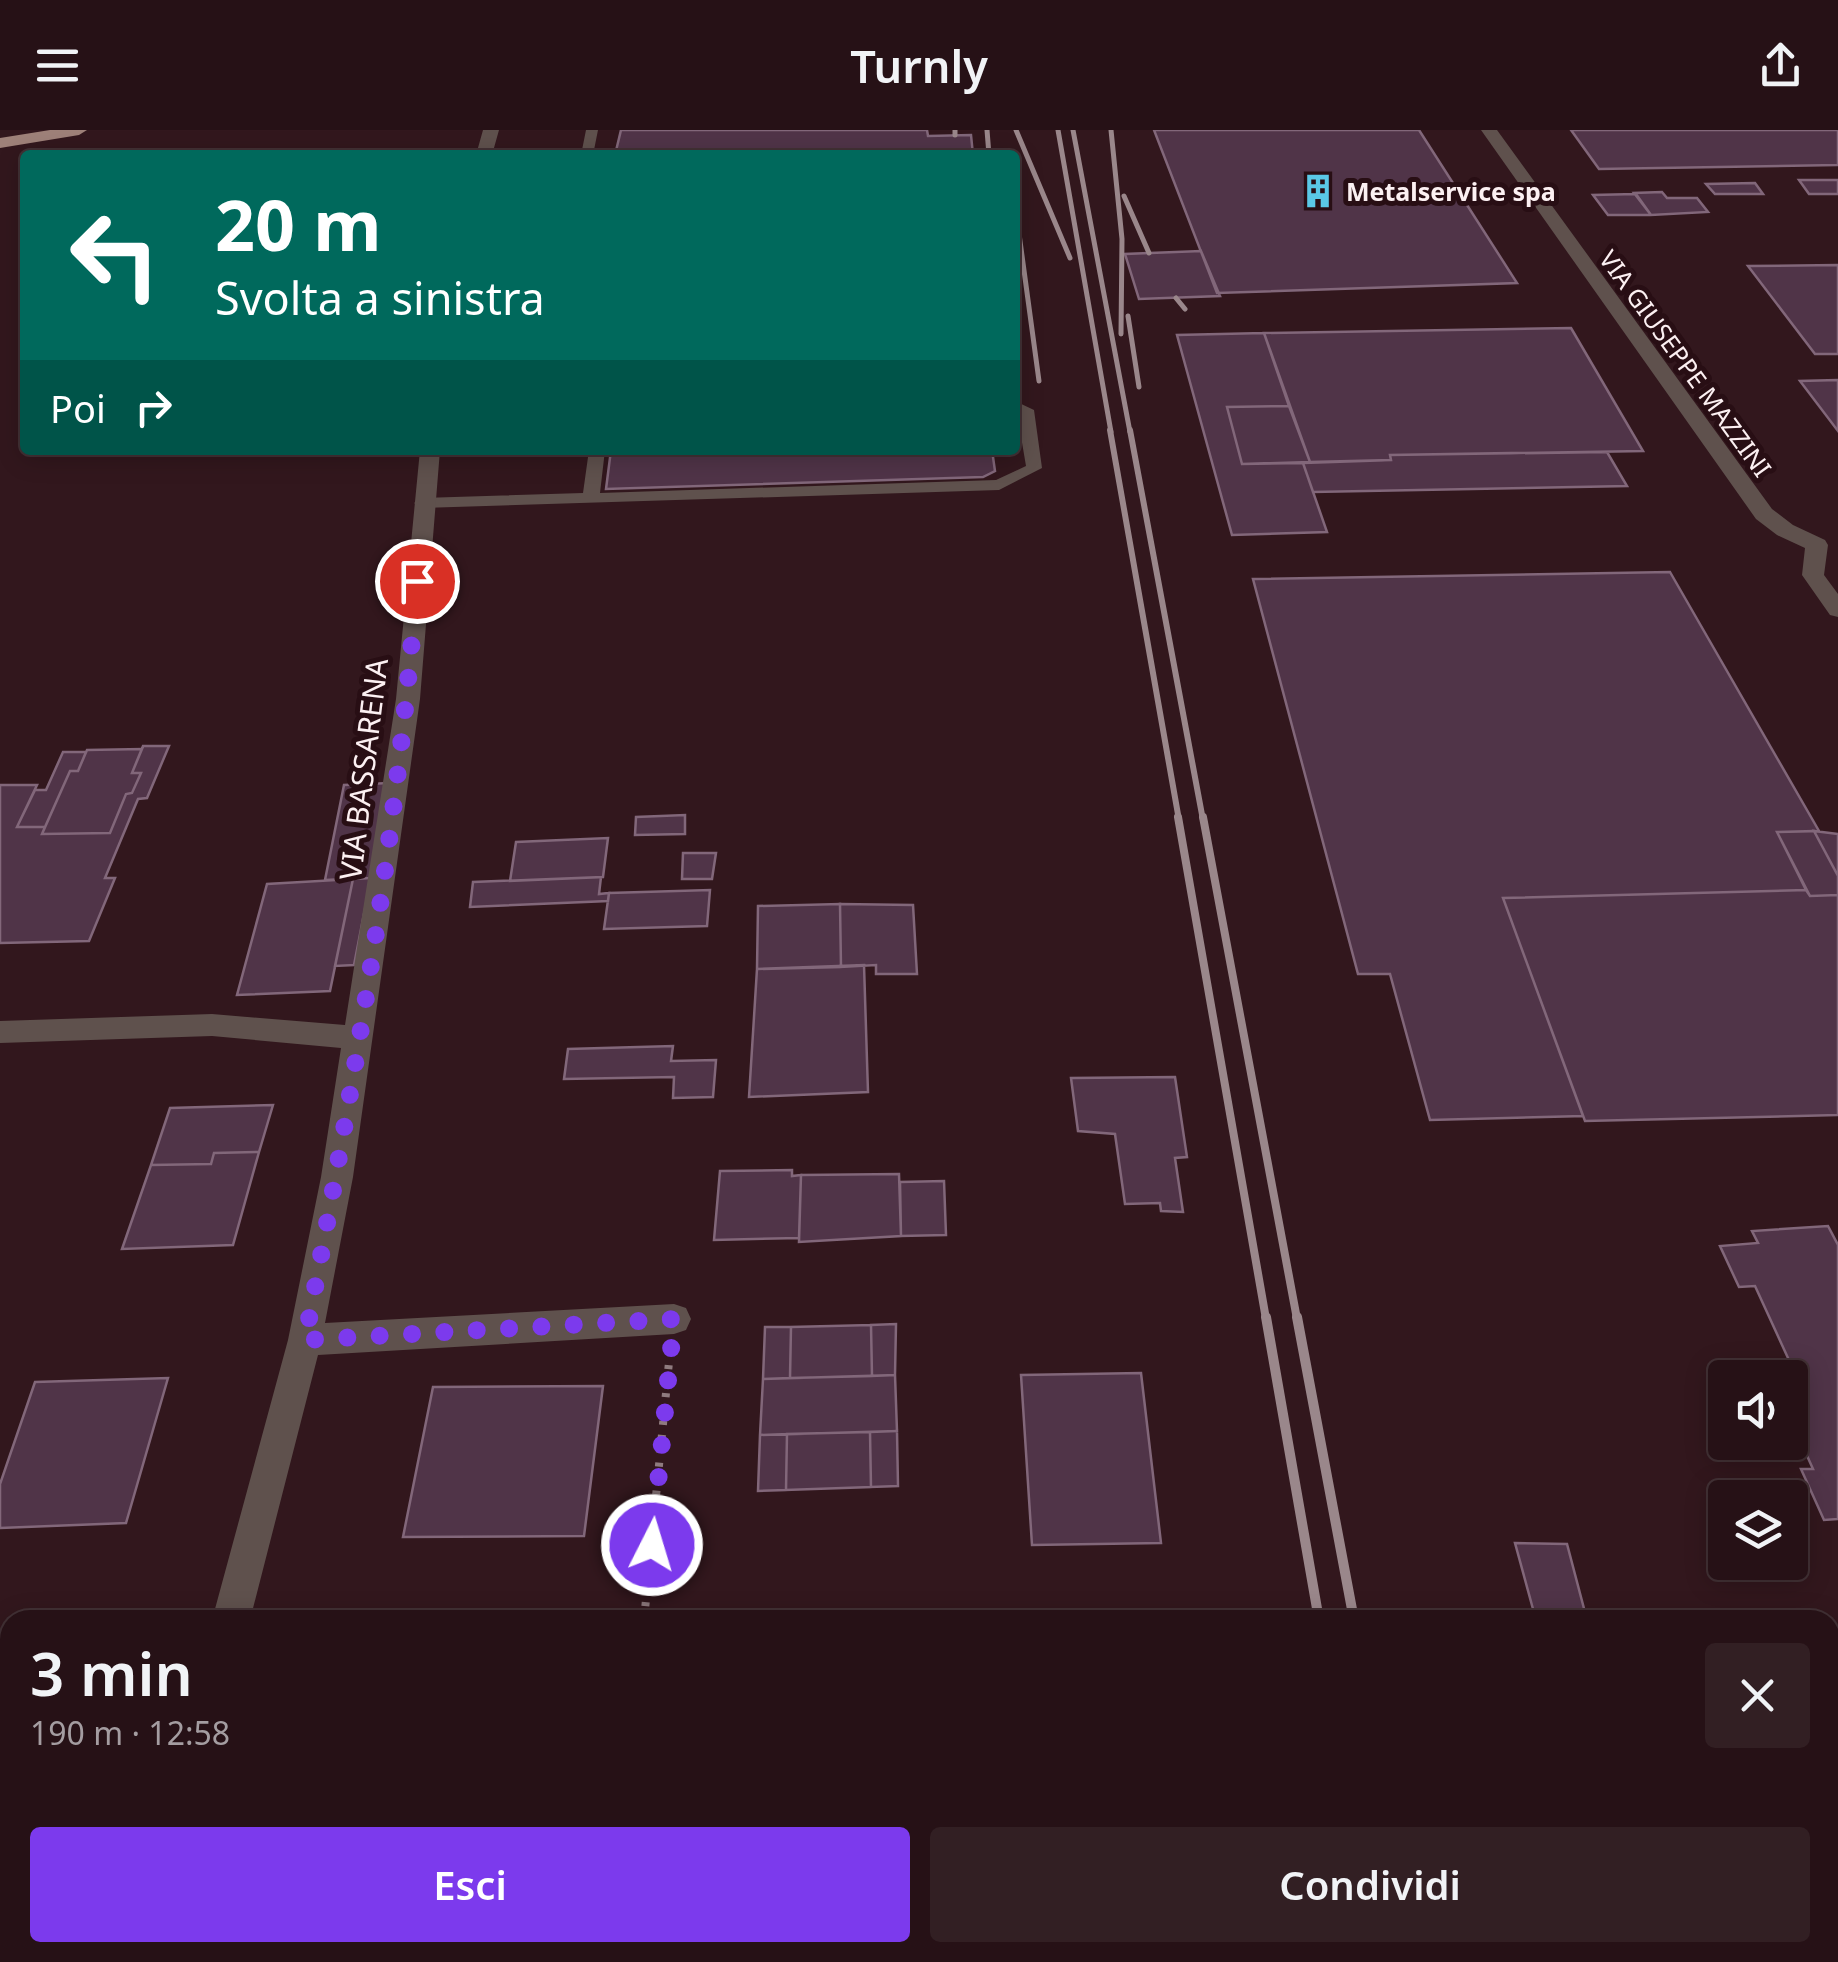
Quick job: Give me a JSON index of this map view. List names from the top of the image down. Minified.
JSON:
{"streets":{"street":["VIA GIUSEPPE MAZZINI","VIA BASSARENA"]},"places":{"building":["Metalservice spa"]},"page":{"header":"Turnly","turn":["20 m","Svolta a sinistra"],"then":"Poi","heading":["3 min","190 m · 12:58"],"buttons":["Esci","Condividi"]}}
